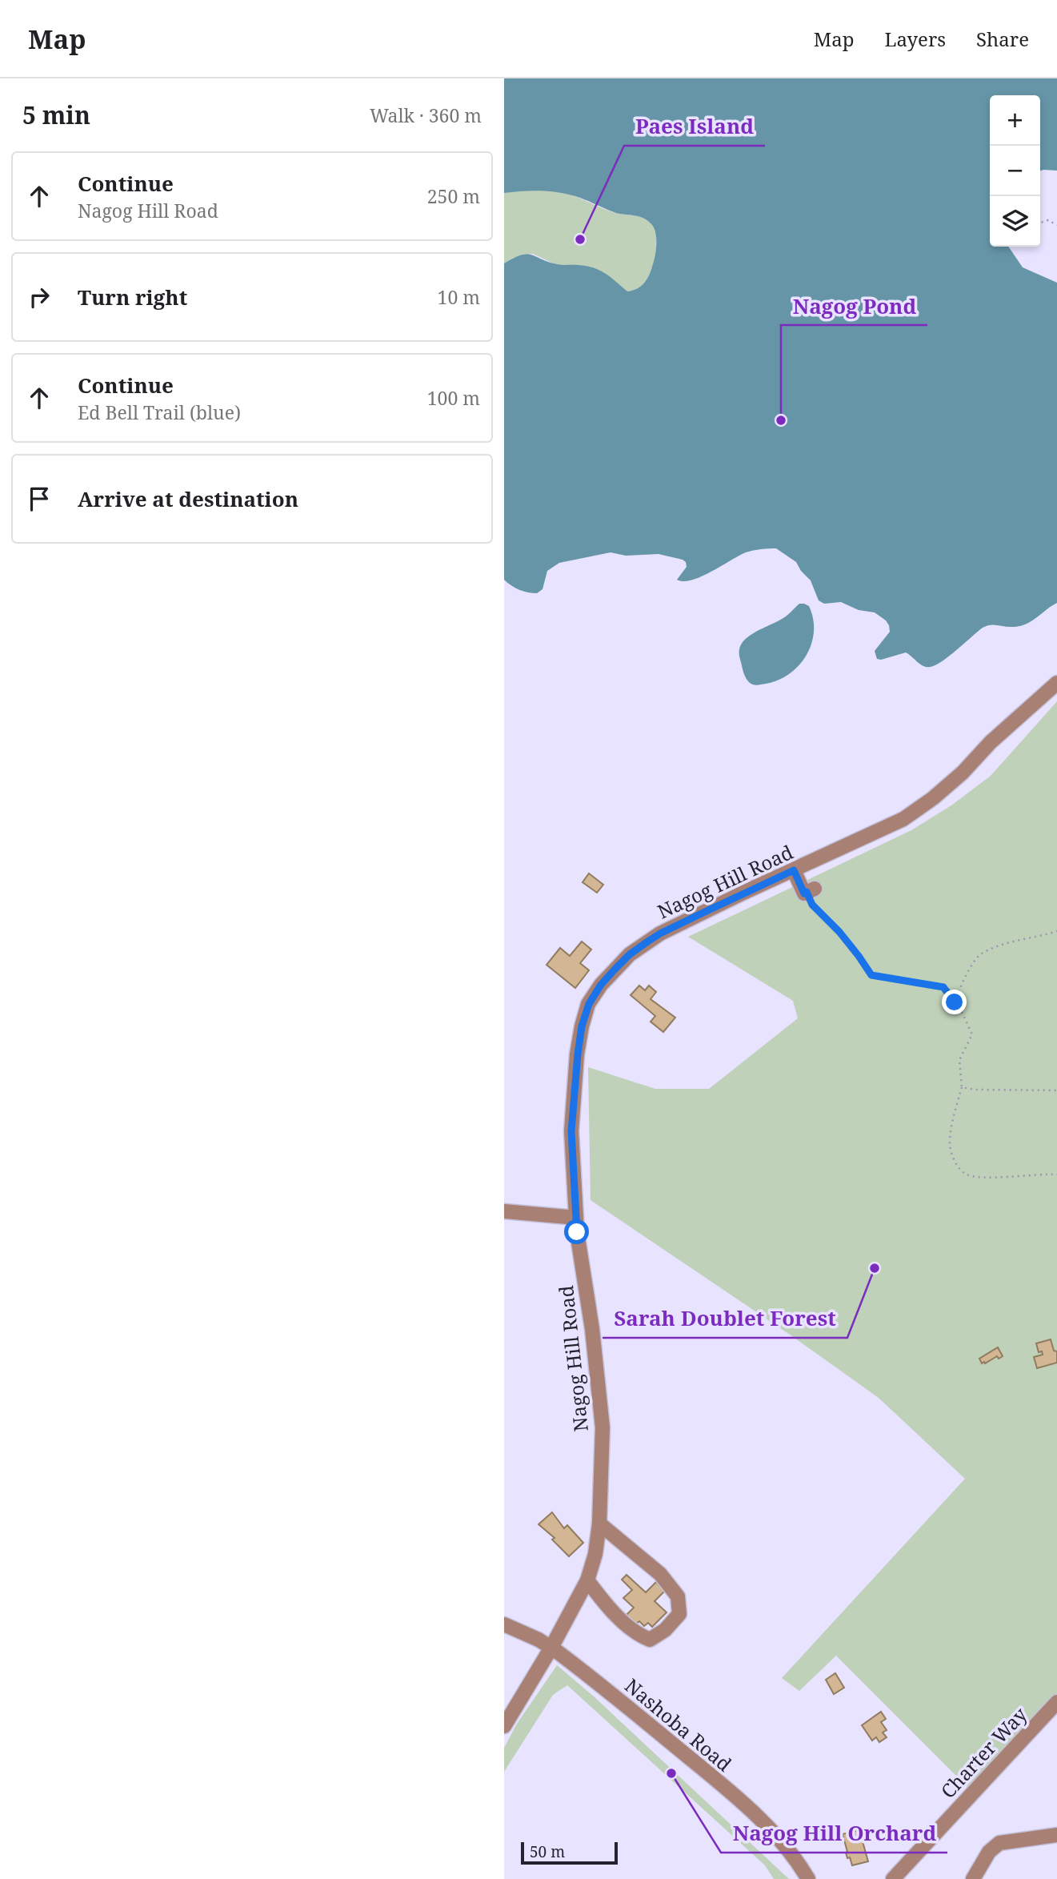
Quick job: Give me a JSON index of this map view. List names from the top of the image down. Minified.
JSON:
{"streets":{"street":["Nagog Hill Road","Nashoba Road","Charter Way"]},"crossings":[["Nagog Hill Road","Nashoba Road"]],"places":["Paes Island","Nagog Pond","Sarah Doublet Forest","Nagog Hill Orchard"],"scale_bar":"50 m","page":{"header":"Map","nav":["Map","Layers","Share"],"heading":["5 min","Walk · 360 m"],"map_buttons":["+","−"],"list":[["Continue","Nagog Hill Road","250 m"],["Turn right","10 m"],["Continue","Ed Bell Trail (blue)","100 m"],"Arrive at destination"],"scale":"50 m"}}
